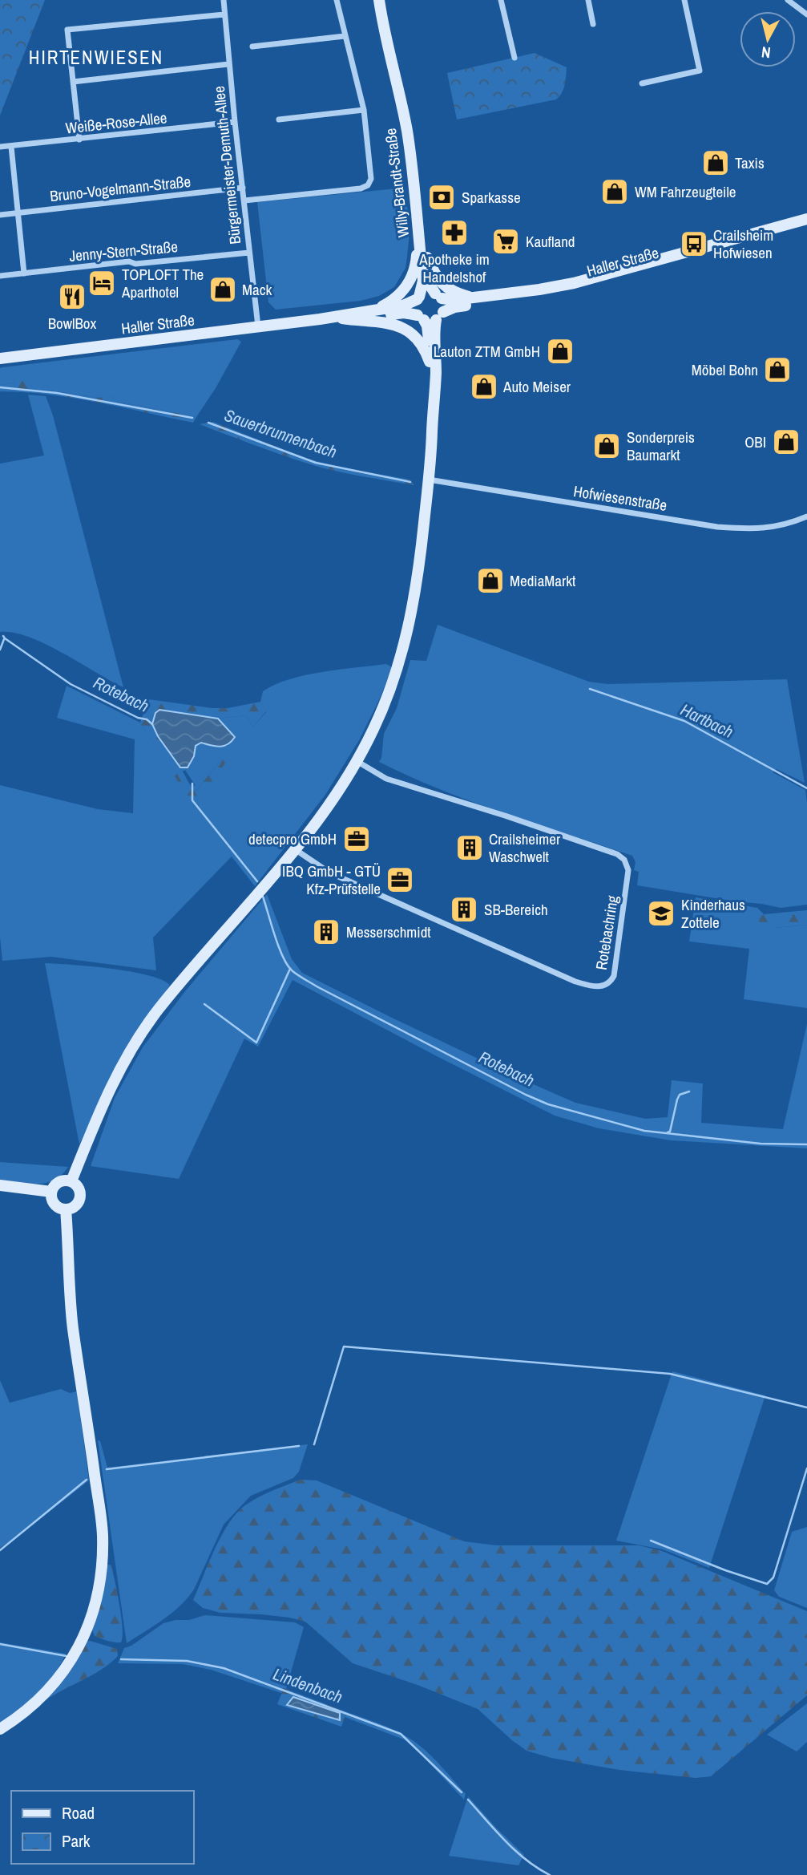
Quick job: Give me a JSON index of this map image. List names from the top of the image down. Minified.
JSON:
{"streets":{"main road":["Willy-Brandt-Straße","Haller Straße"],"street":["Weiße-Rose-Allee","Bürgermeister-Demuth-Allee","Bruno-Vogelmann-Straße","Jenny-Stern-Straße","Hofwiesenstraße","Rotebachring"]},"crossings":[["Weiße-Rose-Allee","Bürgermeister-Demuth-Allee"],["Bürgermeister-Demuth-Allee","Bruno-Vogelmann-Straße"],["Bürgermeister-Demuth-Allee","Jenny-Stern-Straße"],["Bürgermeister-Demuth-Allee","Haller Straße"],["Willy-Brandt-Straße","Haller Straße"]],"districts":["HIRTENWIESEN"],"water":["Sauerbrunnenbach","Rotebach","Hartbach","Lindenbach"],"places":{"shop":["Taxis","WM Fahrzeugteile","Mack","Lauton ZTM GmbH","Möbel Bohn","Auto Meiser","OBI","Sonderpreis Baumarkt","MediaMarkt"],"bank":["Sparkasse"],"pharmacy":["Apotheke im Handelshof"],"supermarket":["Kaufland"],"bus stop":["Crailsheim Hofwiesen"],"hotel":["TOPLOFT The Aparthotel"],"restaurant":["BowlBox"],"office":["detecpro GmbH","IBQ GmbH - GTÜ Kfz-Prüfstelle"],"building":["Crailsheimer Waschwelt","SB-Bereich","Messerschmidt"],"school or university":["Kinderhaus Zottele"]},"legend":["Road","Park"],"north":"bottom"}
